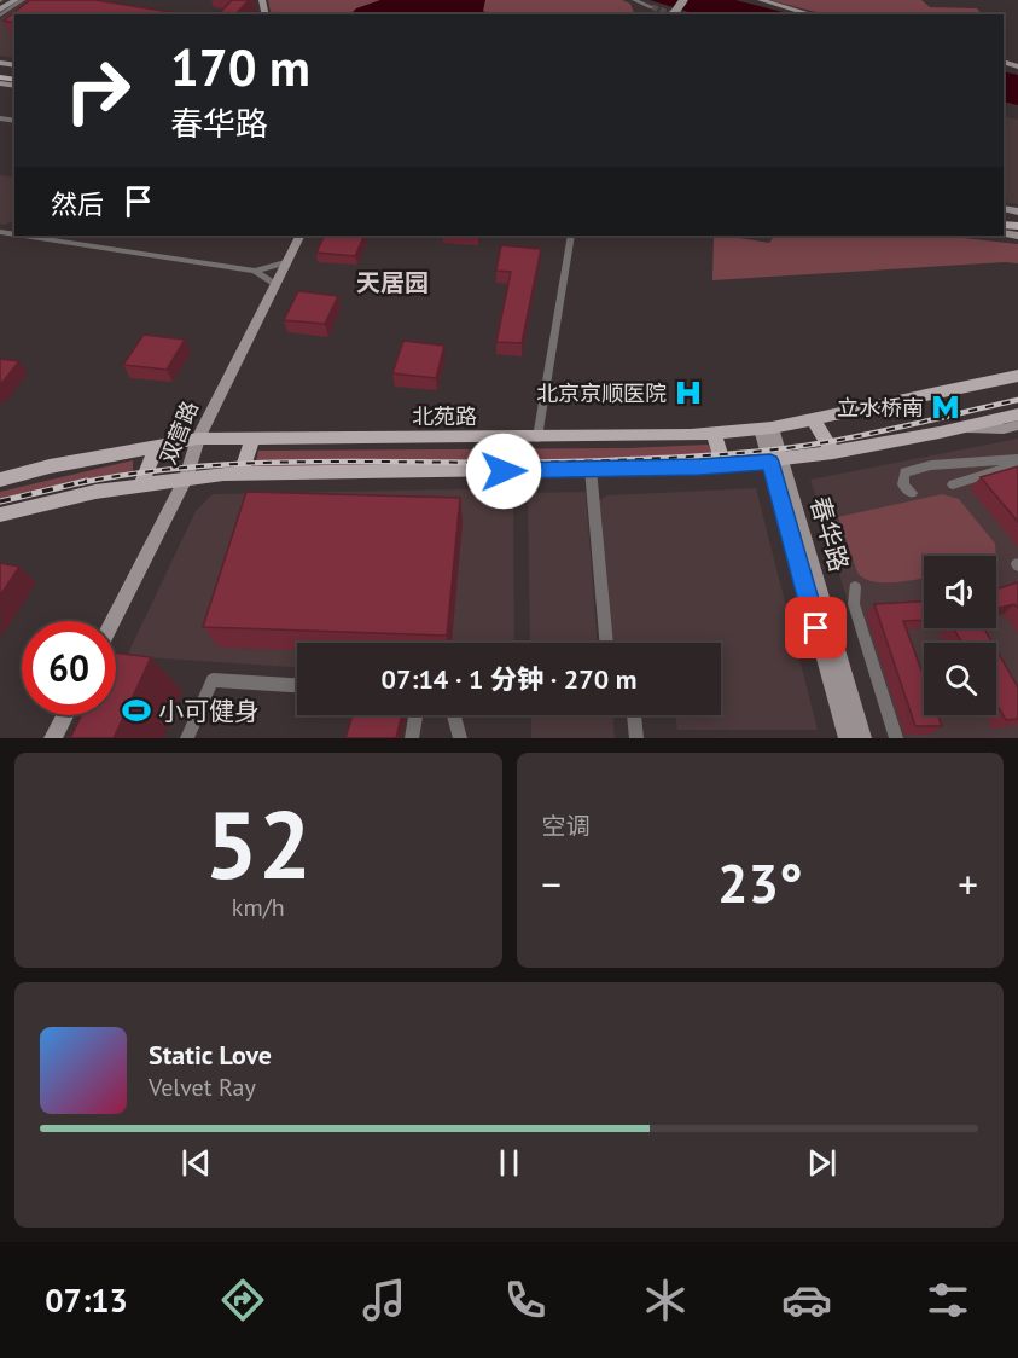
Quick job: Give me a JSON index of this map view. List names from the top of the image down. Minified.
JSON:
{"streets":{"main road":["北苑路"],"street":["双营路","春华路"]},"crossings":[["北苑路","双营路"],["北苑路","春华路"]],"districts":["天居园"],"places":{"hospital":["北京京顺医院"],"metro station":["立水桥南"],"sports":["小可健身"]},"page":{"turn":["170 m","春华路"],"then":"然后","limit":"60","trip":"07:14 · 1 分钟 · 270 m","tile":[["52","km/h"],"空调"],"heat":["−","23°","+"],"song":["Static Love","Velvet Ray"],"tabs":"07:13"}}
